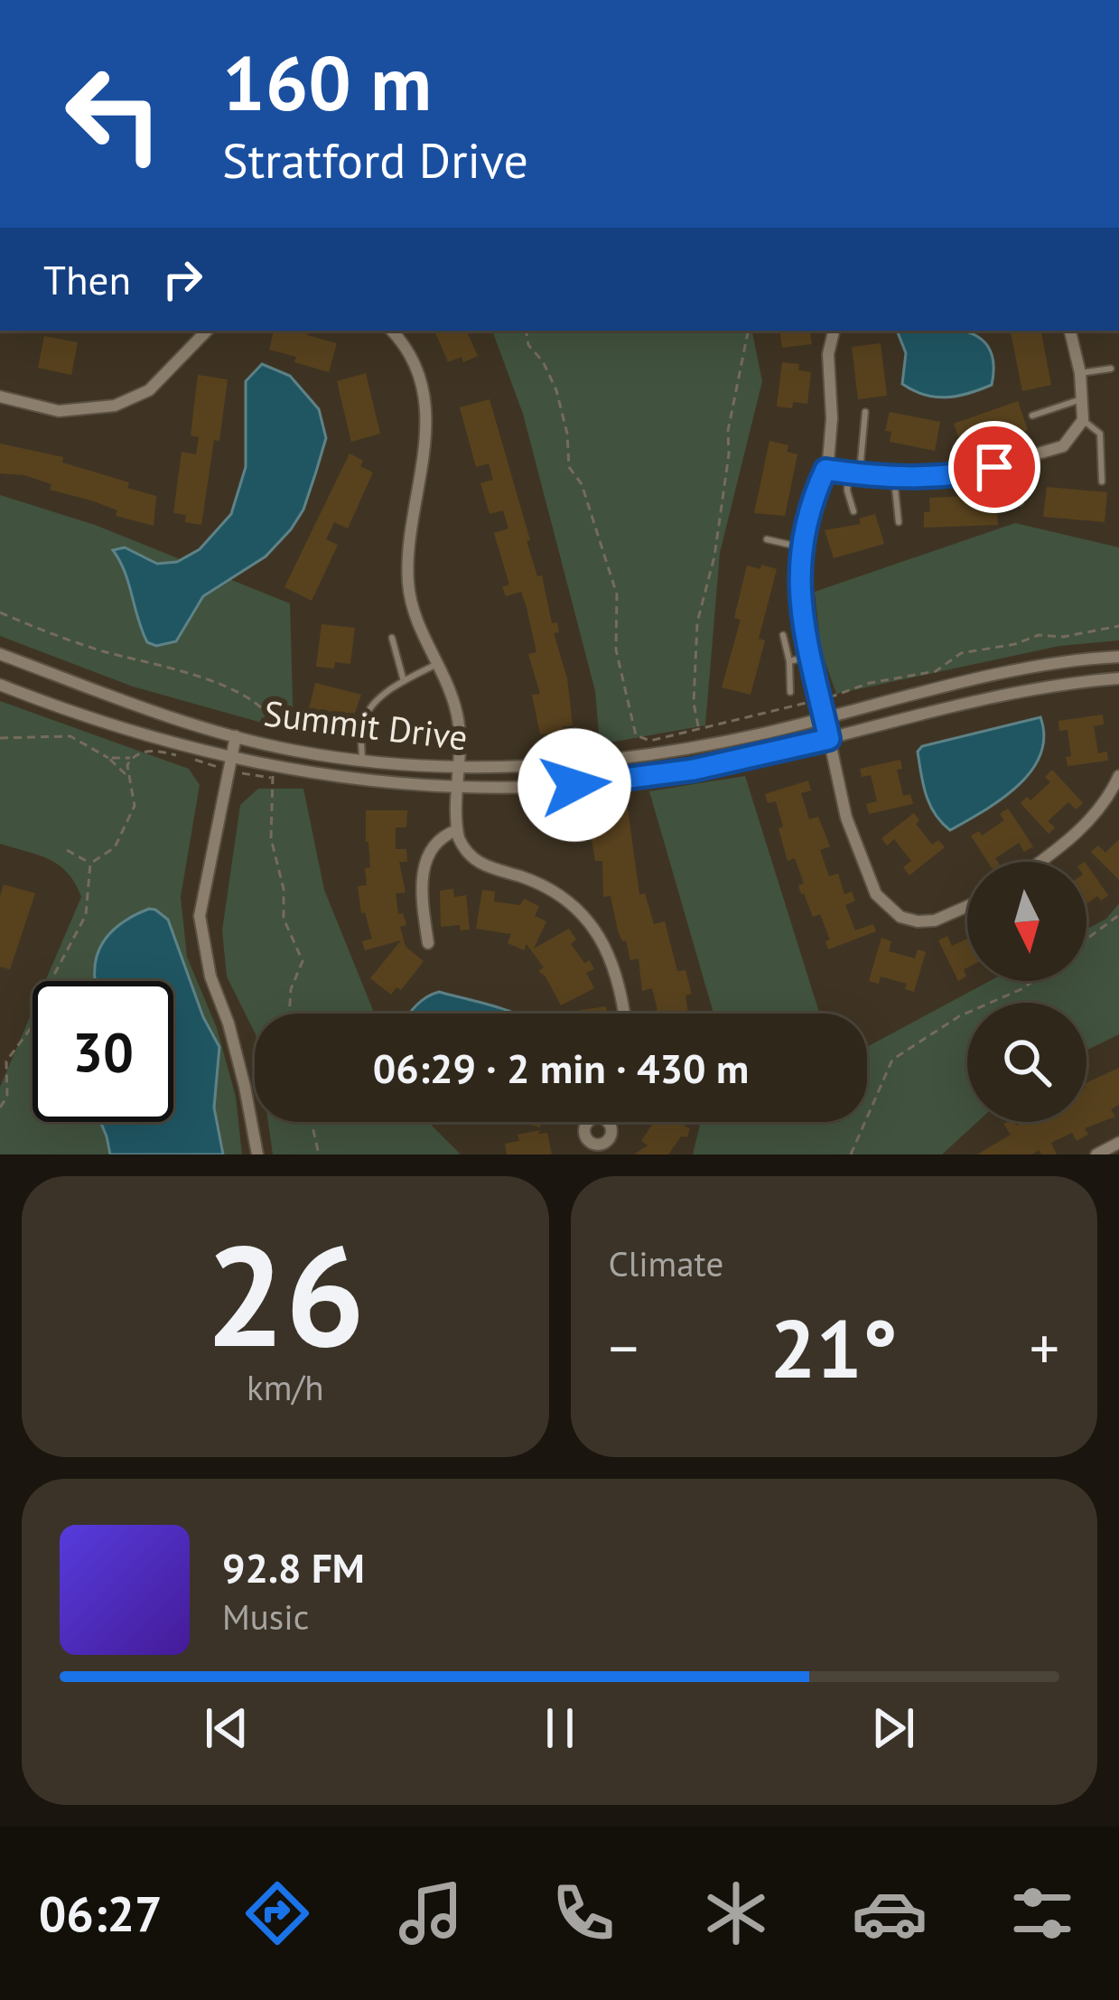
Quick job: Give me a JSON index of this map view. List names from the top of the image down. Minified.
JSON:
{"streets":{"street":["Summit Drive"]},"north":"bottom","page":{"turn":["160 m","Stratford Drive"],"then":"Then","limit":"30","trip":"06:29 · 2 min · 430 m","tile":[["26","km/h"],"Climate"],"heat":["−","21°","+"],"song":["92.8 FM","Music"],"tabs":"06:27"}}
